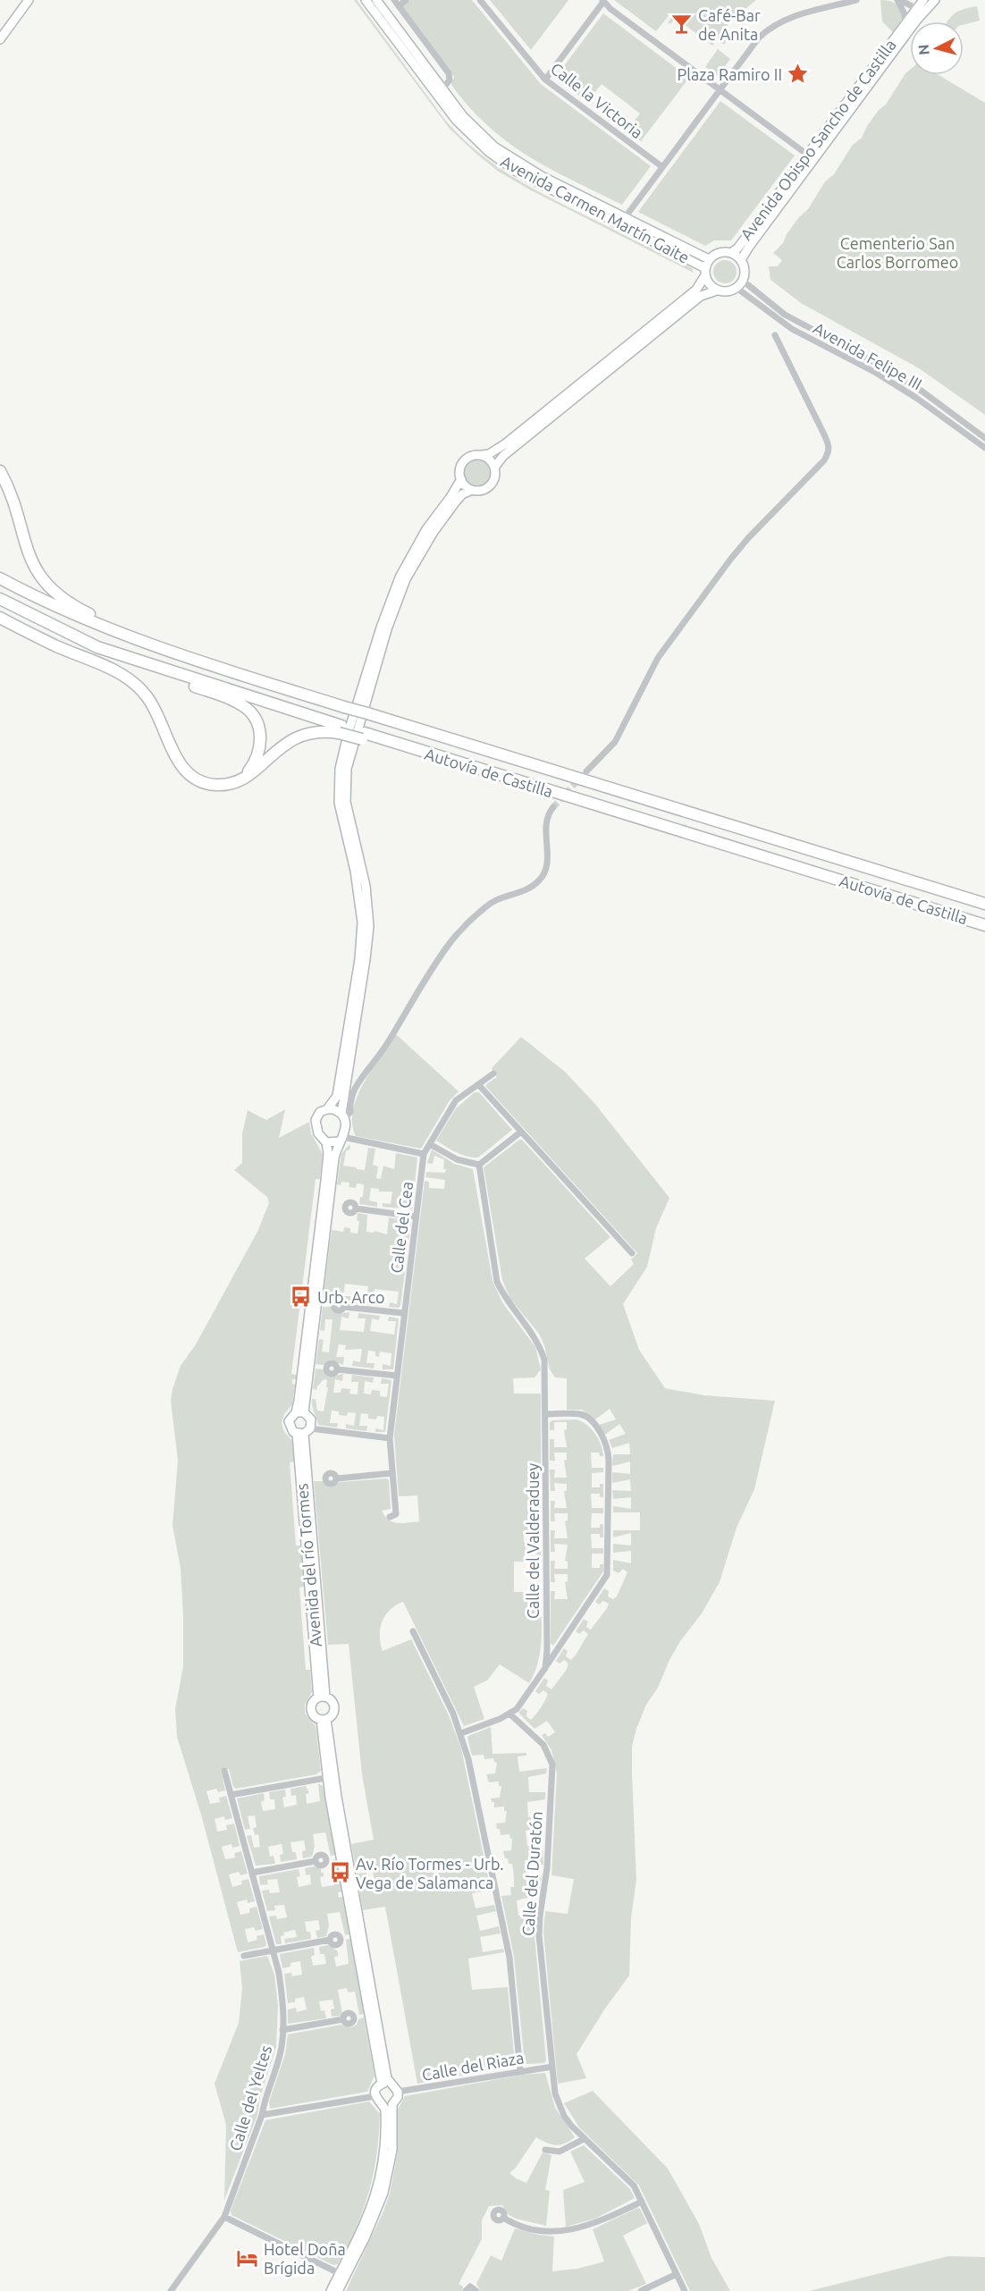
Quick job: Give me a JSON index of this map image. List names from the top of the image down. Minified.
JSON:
{"streets":{"highway":["Autovía de Castilla"],"main road":["Avenida Obispo Sancho de Castilla","Avenida Carmen Martín Gaite","Avenida del río Tormes"],"street":["Calle la Victoria","Avenida Felipe III","Calle del Cea","Calle del Valderaduey","Calle del Duratón","Calle del Riaza","Calle del Yeltes"]},"crossings":[["Avenida Obispo Sancho de Castilla","Avenida Carmen Martín Gaite"],["Avenida Obispo Sancho de Castilla","Avenida Felipe III"],["Avenida Carmen Martín Gaite","Avenida Felipe III"],["Avenida del río Tormes","Calle del Riaza"],["Calle del Duratón","Calle del Riaza"]],"parks":["Cementerio San Carlos Borromeo"],"places":{"bar":["Café-Bar de Anita"],"place":["Plaza Ramiro II"],"bus stop":["Urb. Arco","Av. Río Tormes - Urb. Vega de Salamanca"],"hotel":["Hotel Doña Brígida"]},"north":"left"}
